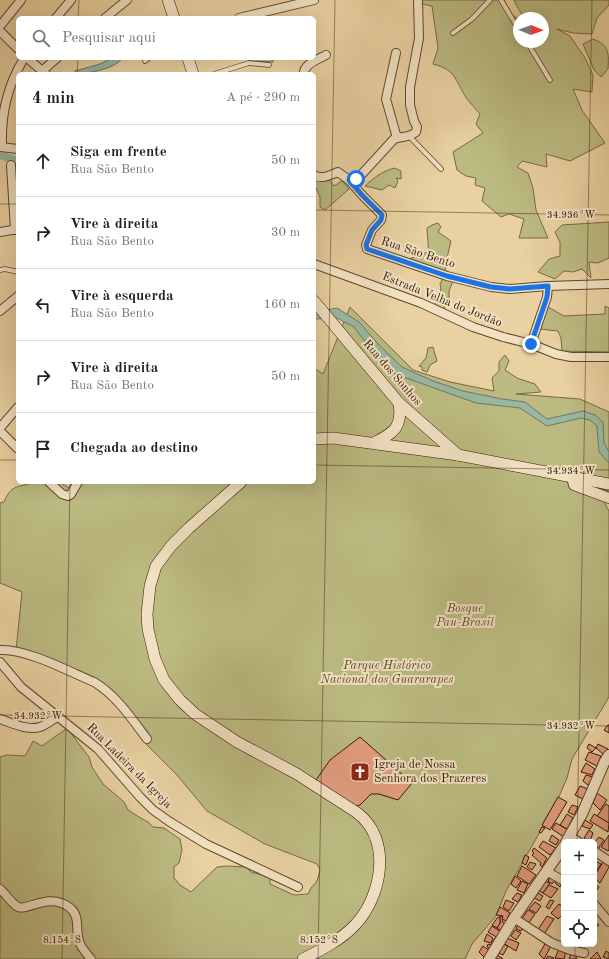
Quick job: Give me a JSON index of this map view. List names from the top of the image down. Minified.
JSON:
{"streets":{"main road":["Rua dos Sonhos"],"street":["Rua São Bento","Estrada Velha do Jordão","Rua Ladeira da Igreja"]},"parks":["Bosque Pau-Brasil","Parque Histórico Nacional dos Guararapes"],"places":{"church":["Igreja de Nossa Senhora dos Prazeres"]},"north":"right","page":{"search":"Pesquisar aqui","heading":["4 min","A pé · 290 m"],"list":[["Siga em frente","Rua São Bento","50 m"],["Vire à direita","Rua São Bento","30 m"],["Vire à esquerda","Rua São Bento","160 m"],["Vire à direita","Rua São Bento","50 m"],"Chegada ao destino"],"map_buttons":["+","−"]},"coordinates":["34.936°W","34.934°W","34.932°W","8.154°S","8.152°S"]}
